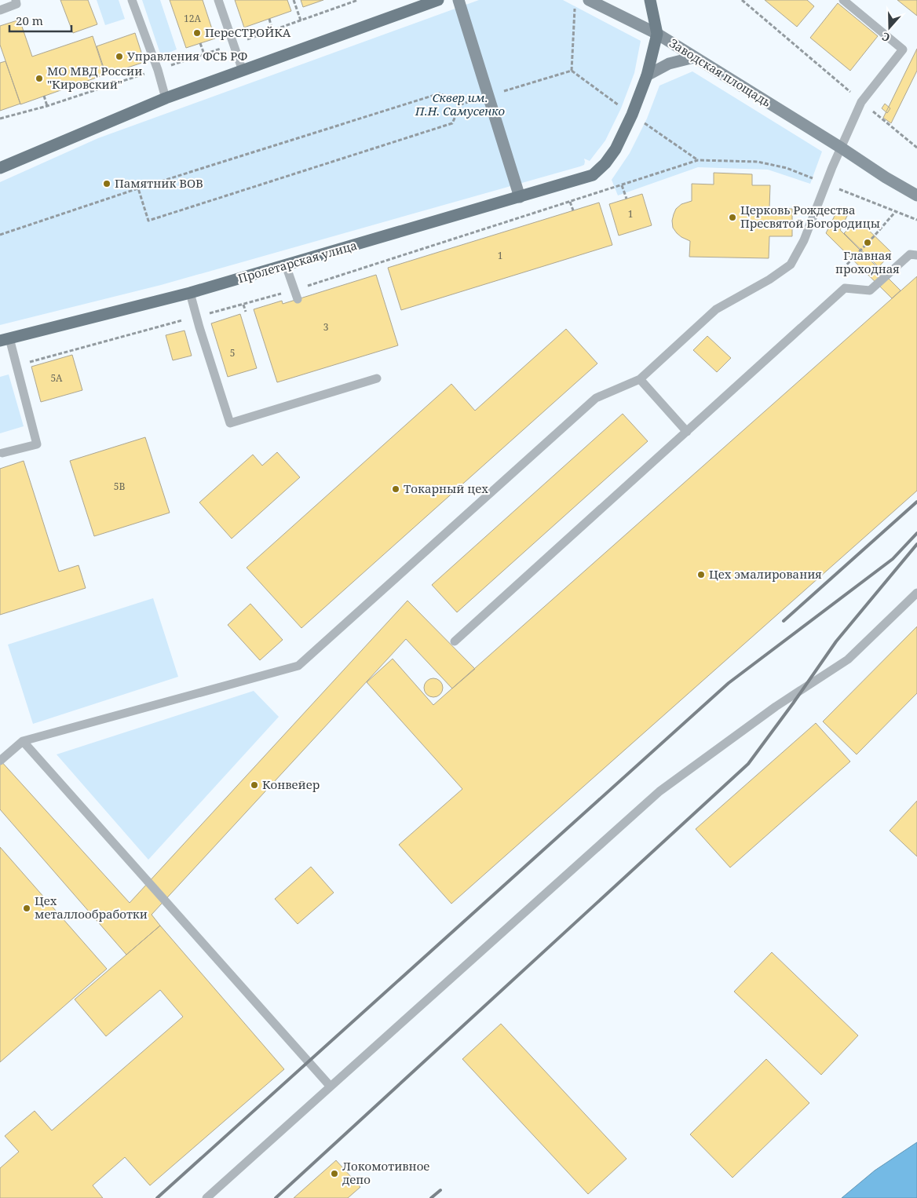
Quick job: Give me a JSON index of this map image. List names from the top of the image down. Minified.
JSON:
{"streets":{"main road":["Заводская площадь","Пролетарская улица"]},"crossings":[["Заводская площадь","Пролетарская улица"]],"parks":["Сквер им. П.Н. Самусенко"],"places":["ПереСТРОЙКА","Управления ФСБ РФ","МО МВД России \"Кировский\"","Памятник ВОВ","Церковь Рождества Пресвятой Богородицы","Главная проходная","Токарный цех","Цех эмалирования","Конвейер","Цех металлообработки","Локомотивное депо"],"house_numbers":["12А","1","1","3","5","5А","5В"],"scale_bar":"20 m","north":"bottom"}
